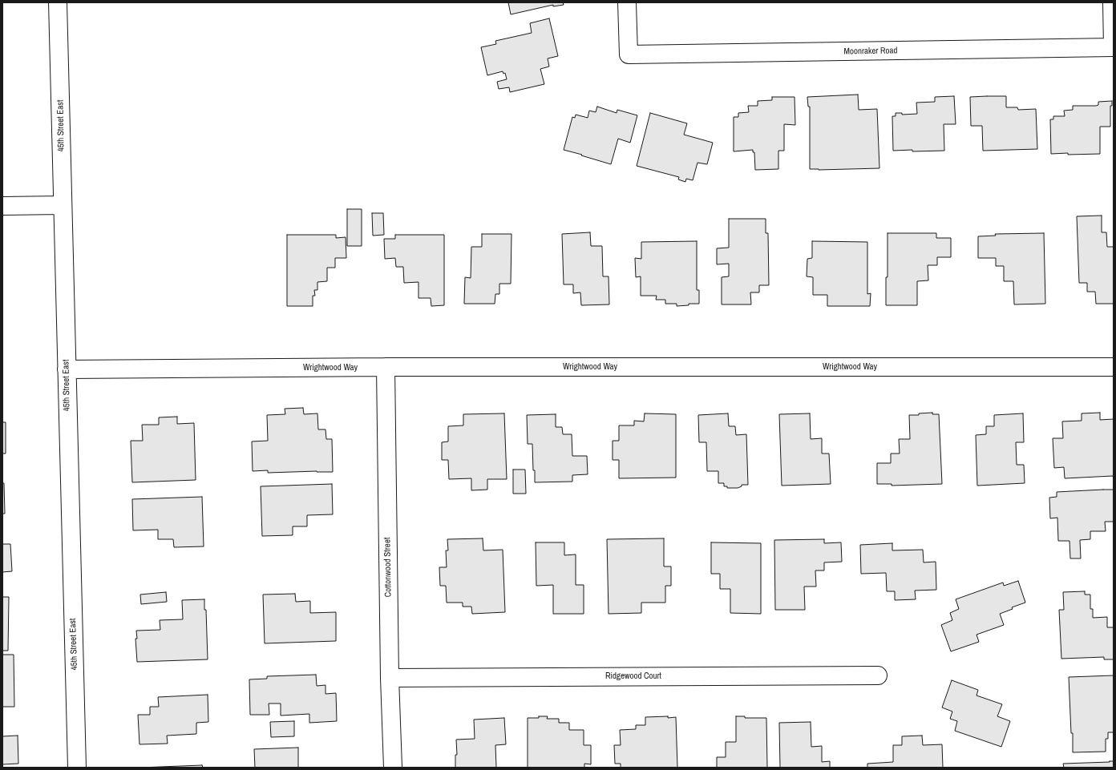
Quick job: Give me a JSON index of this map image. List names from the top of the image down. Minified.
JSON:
{"streets":{"street":["Moonraker Road","45th Street East","Wrightwood Way","Cottonwood Street","Ridgewood Court"]},"crossings":[["45th Street East","Wrightwood Way"],["Wrightwood Way","Cottonwood Street"],["Cottonwood Street","Ridgewood Court"]]}
